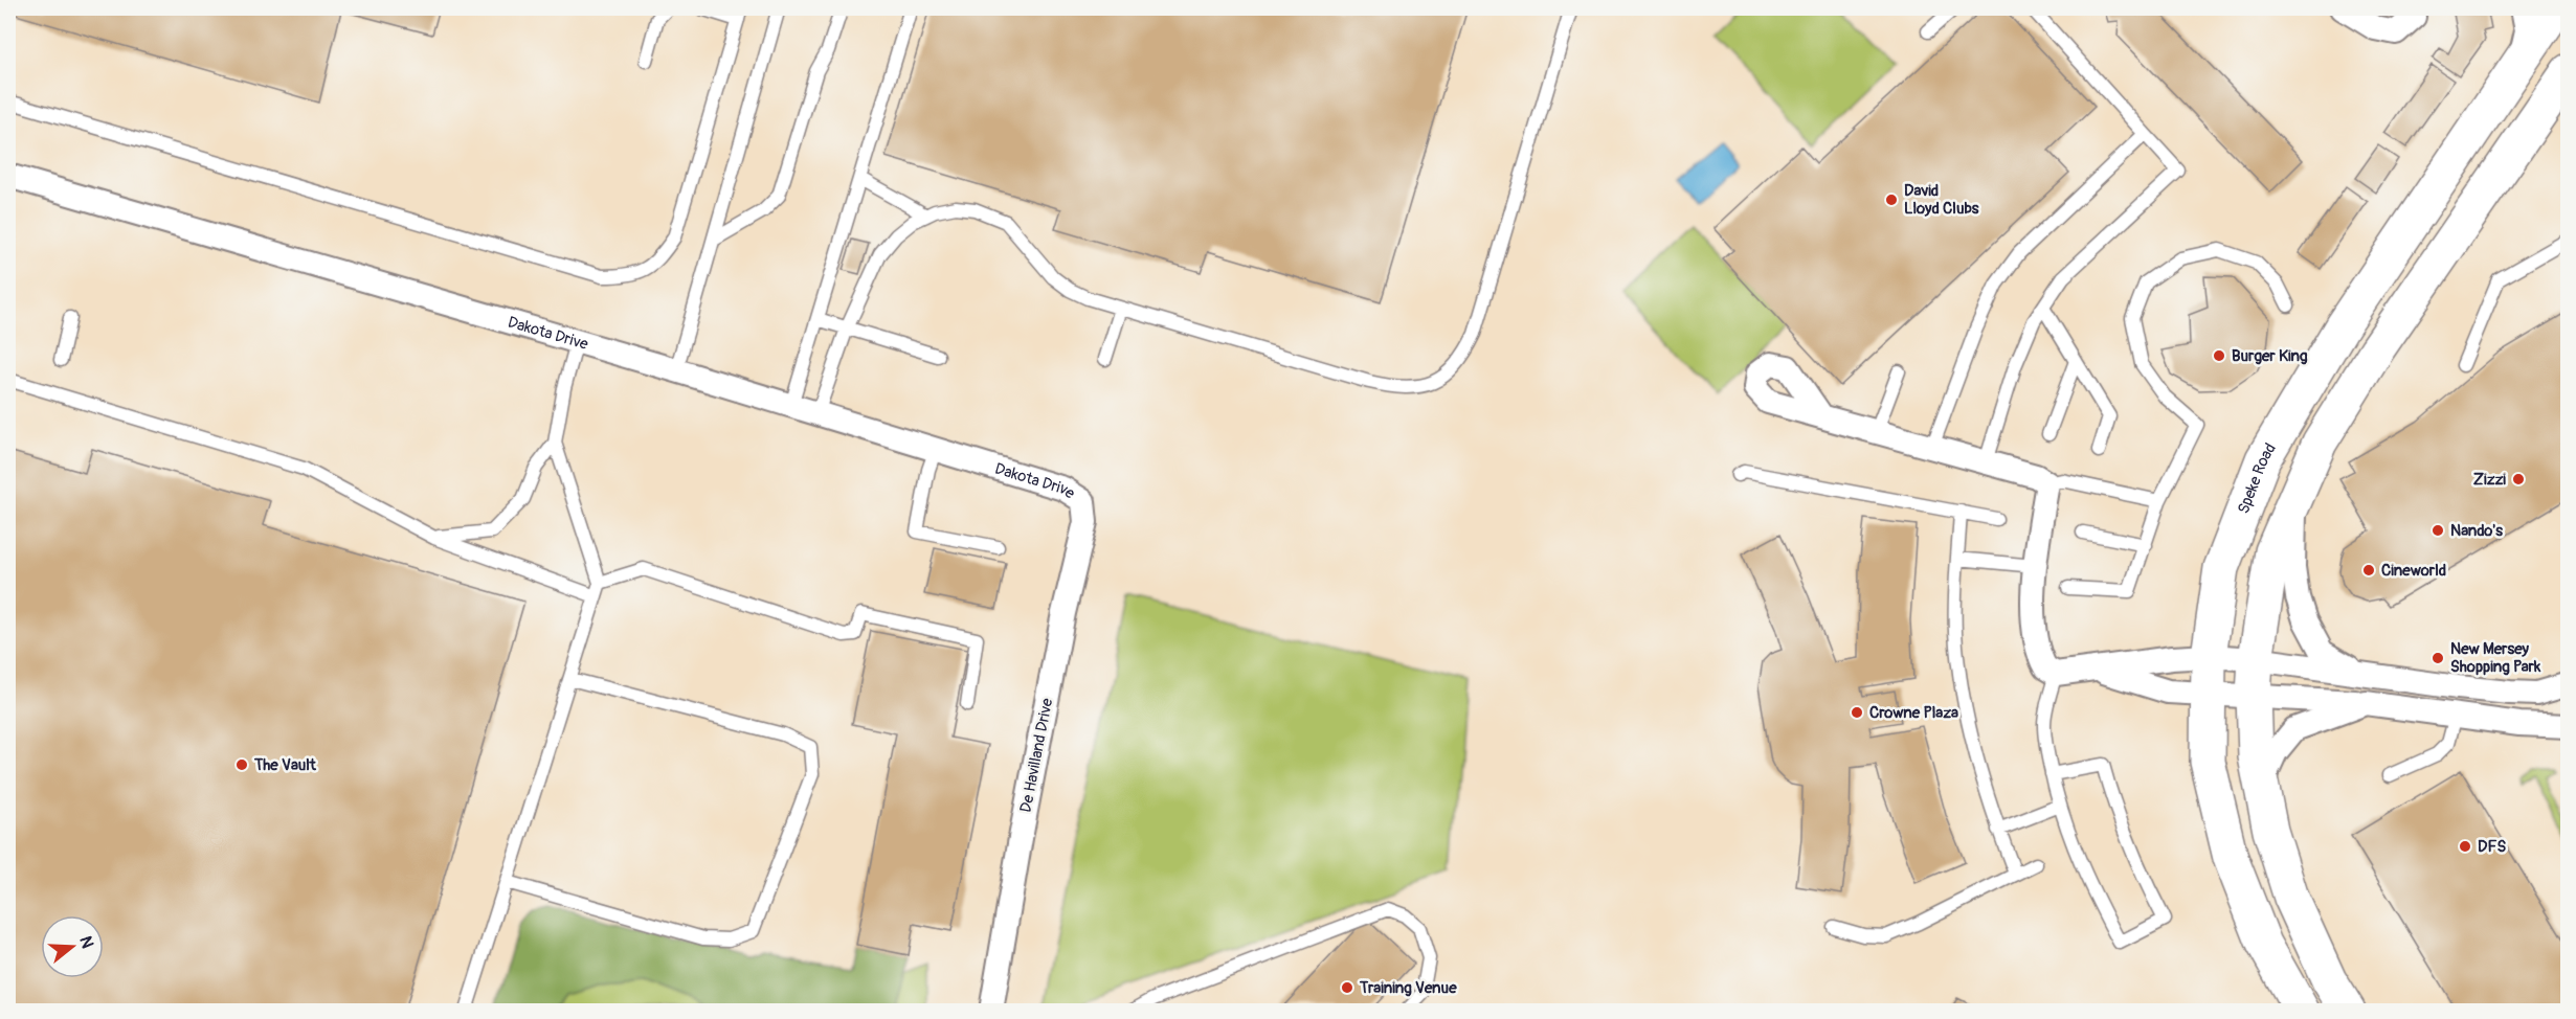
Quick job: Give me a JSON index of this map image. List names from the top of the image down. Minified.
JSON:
{"streets":{"highway":["Speke Road"],"street":["Dakota Drive","De Havilland Drive"]},"crossings":[["Dakota Drive","De Havilland Drive"]],"places":["David Lloyd Clubs","Burger King","Zizzi","Nando's","Cineworld","New Mersey Shopping Park","Crowne Plaza","The Vault","DFS","Training Venue"],"north":"right"}
